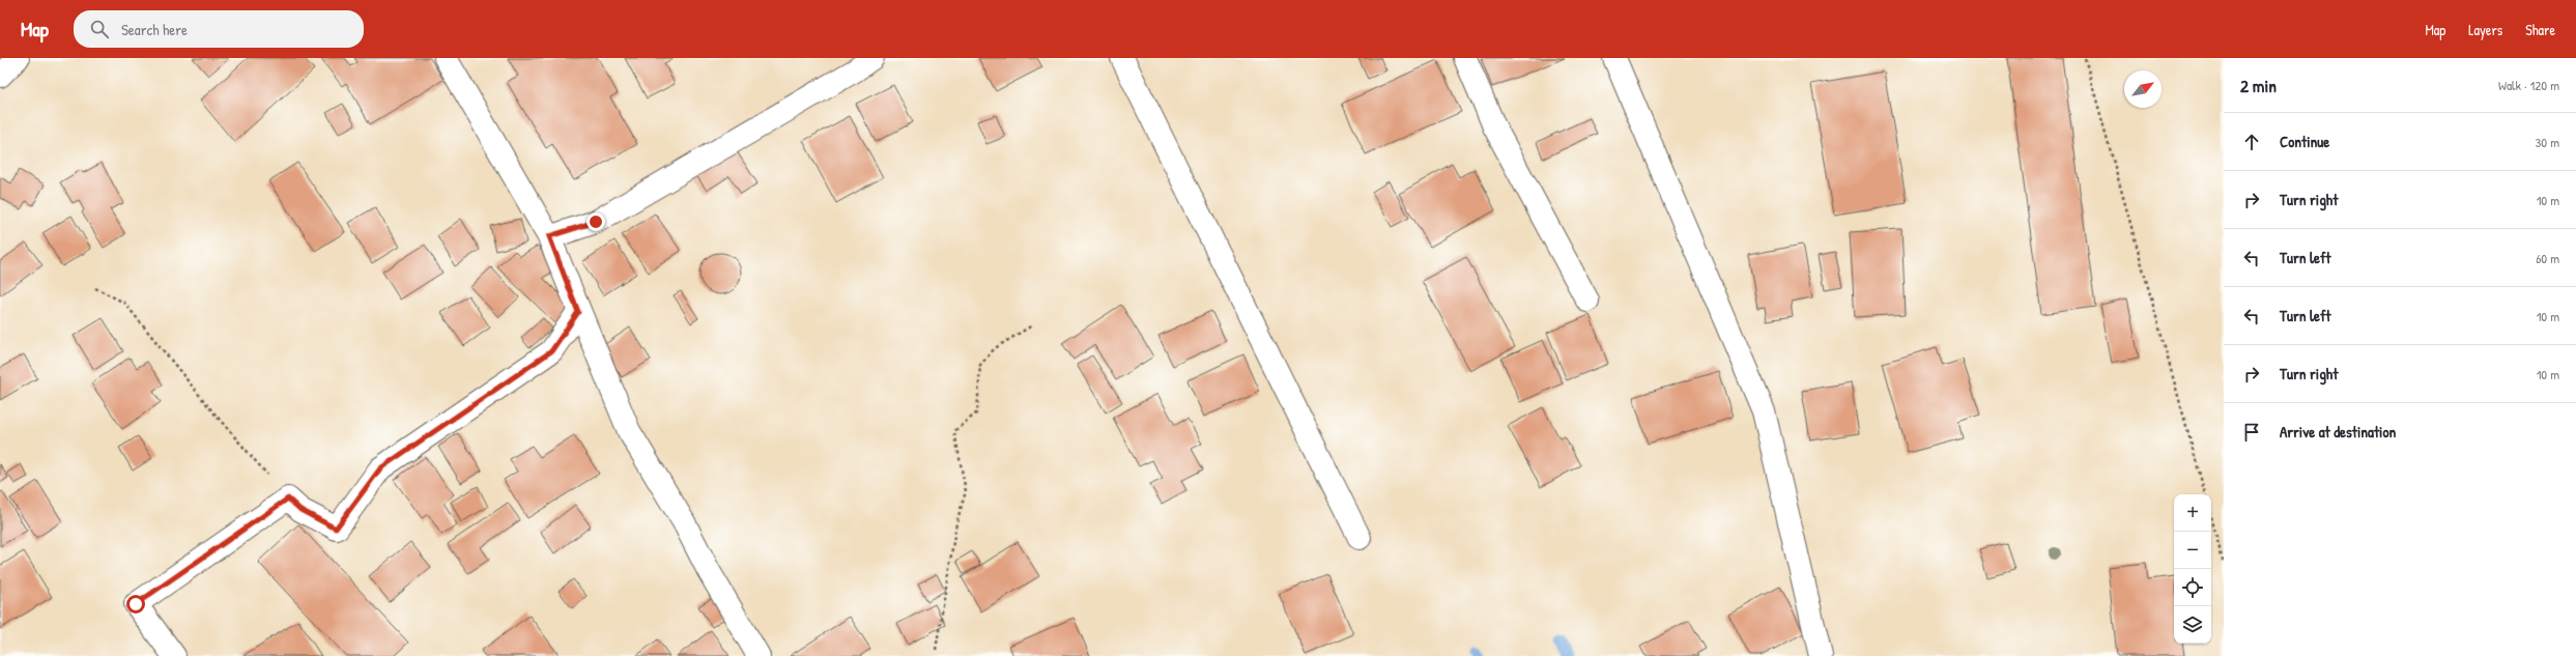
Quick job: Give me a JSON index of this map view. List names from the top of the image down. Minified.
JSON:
{"north":"top right","page":{"header":"Map","search":"Search here","nav":["Map","Layers","Share"],"heading":["2 min","Walk · 120 m"],"list":[["Continue","30 m"],["Turn right","10 m"],["Turn left","60 m"],["Turn left","10 m"],["Turn right","10 m"],"Arrive at destination"],"map_buttons":["+","−"]}}
